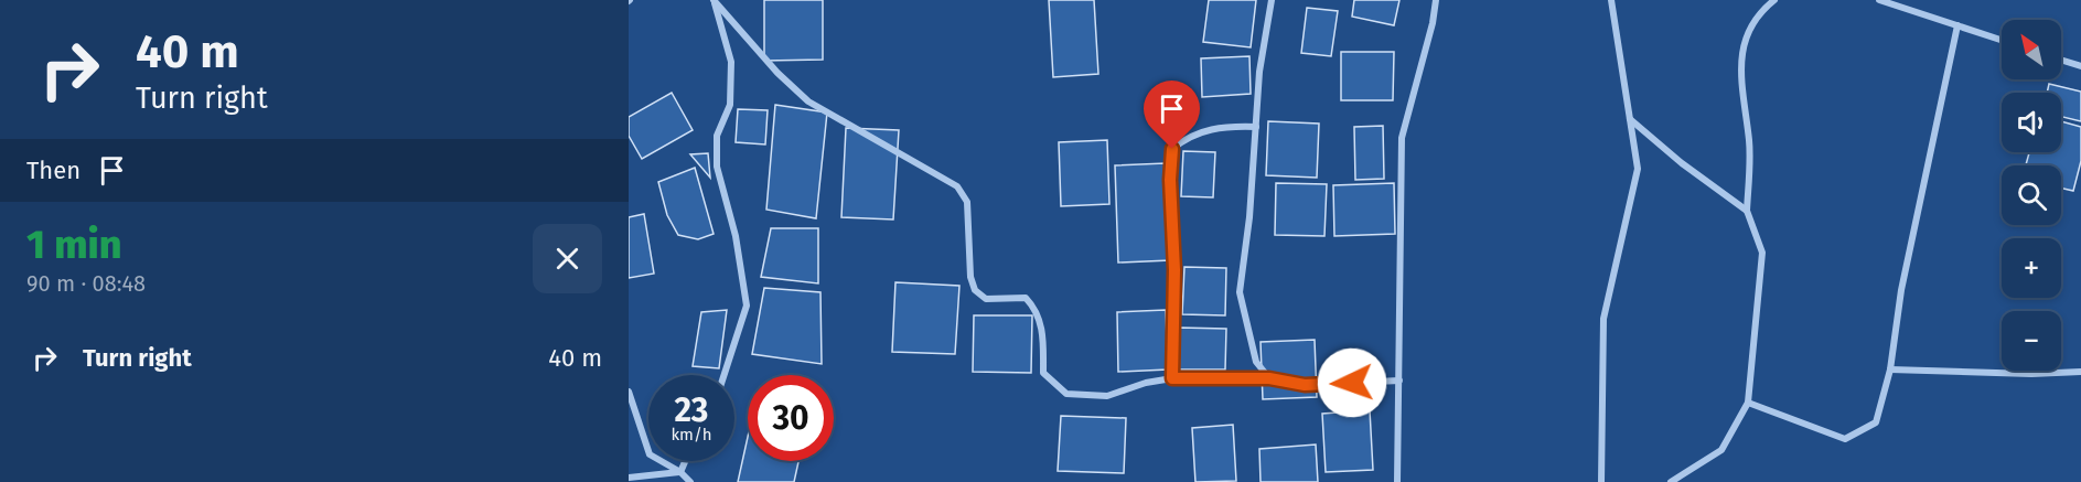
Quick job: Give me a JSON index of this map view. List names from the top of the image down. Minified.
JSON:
{"north":"top left","page":{"turn":["40 m","Turn right"],"map_buttons":["+","−"],"then":"Then","heading":["1 min","90 m · 08:48"],"list":[{"name":"Turn right","value":"40 m"}],"speed":"23 km/h","limit":"30"}}
